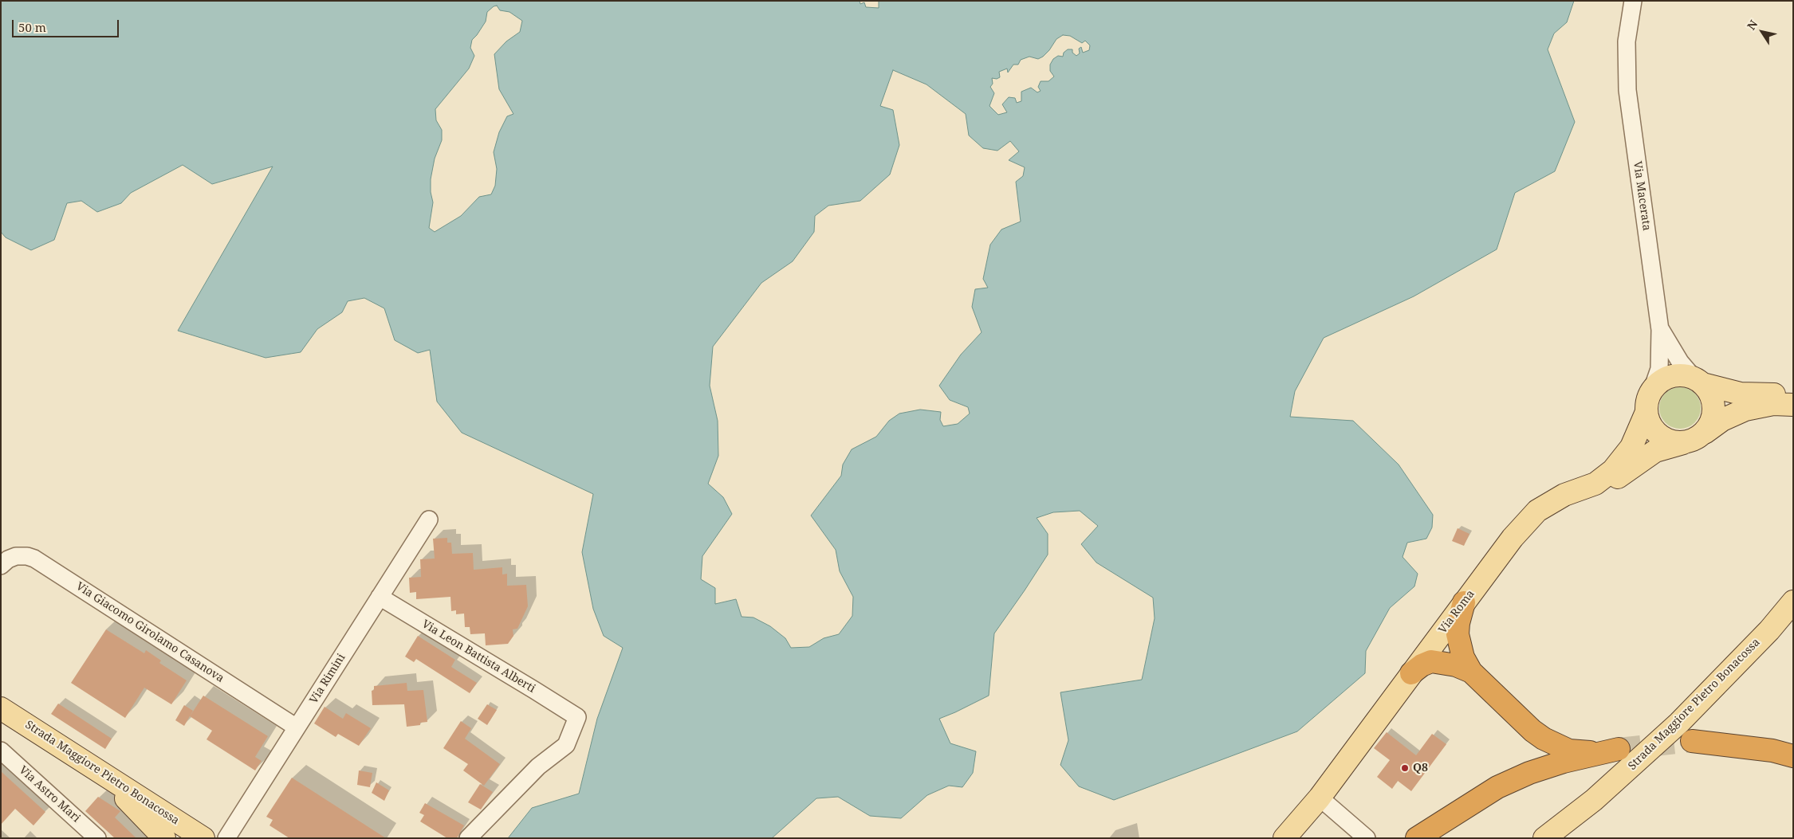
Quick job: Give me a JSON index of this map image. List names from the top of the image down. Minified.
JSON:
{"streets":{"main road":["Via Roma","Strada Maggiore Pietro Bonacossa"],"street":["Via Macerata","Via Giacomo Girolamo Casanova","Via Leon Battista Alberti","Via Rimini","Via Astro Mari"]},"crossings":[["Via Macerata","Via Roma"],["Via Giacomo Girolamo Casanova","Via Rimini"],["Via Leon Battista Alberti","Via Rimini"]],"places":["Q8"],"scale_bar":"50 m","north":"top left"}
